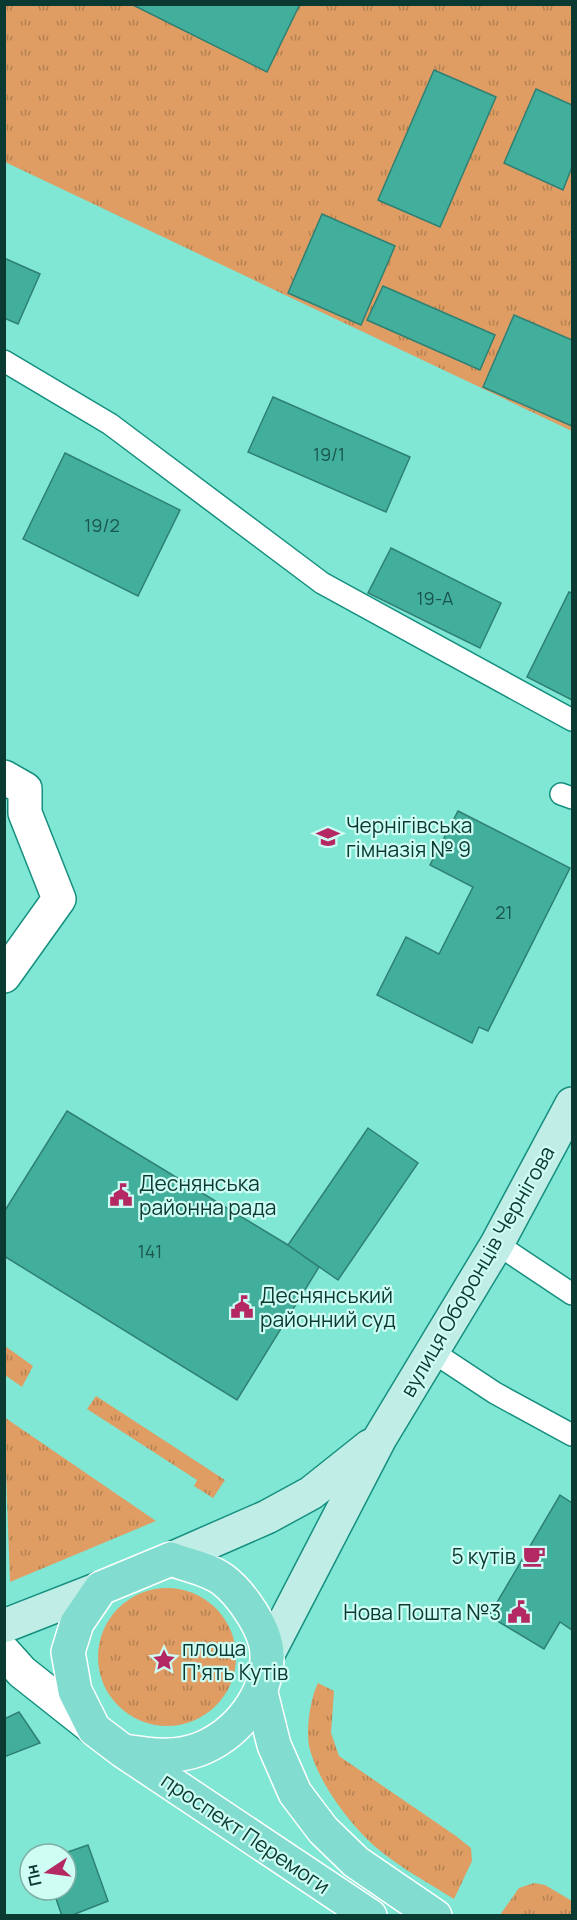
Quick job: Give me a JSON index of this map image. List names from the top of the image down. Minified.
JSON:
{"streets":{"main road":["вулиця Оборонців Чернігова","проспект Перемоги"]},"crossings":[["вулиця Оборонців Чернігова","проспект Перемоги"]],"places":{"school or university":["Чернігівська гімназія № 9"],"public building":["Деснянська районна рада","Деснянський районний суд","Нова Пошта №3"],"cafe":["5 кутів"],"place":["площа Пʼять Кутів"]},"house_numbers":["19/1","19/2","19-А","21","141"],"north":"left"}
